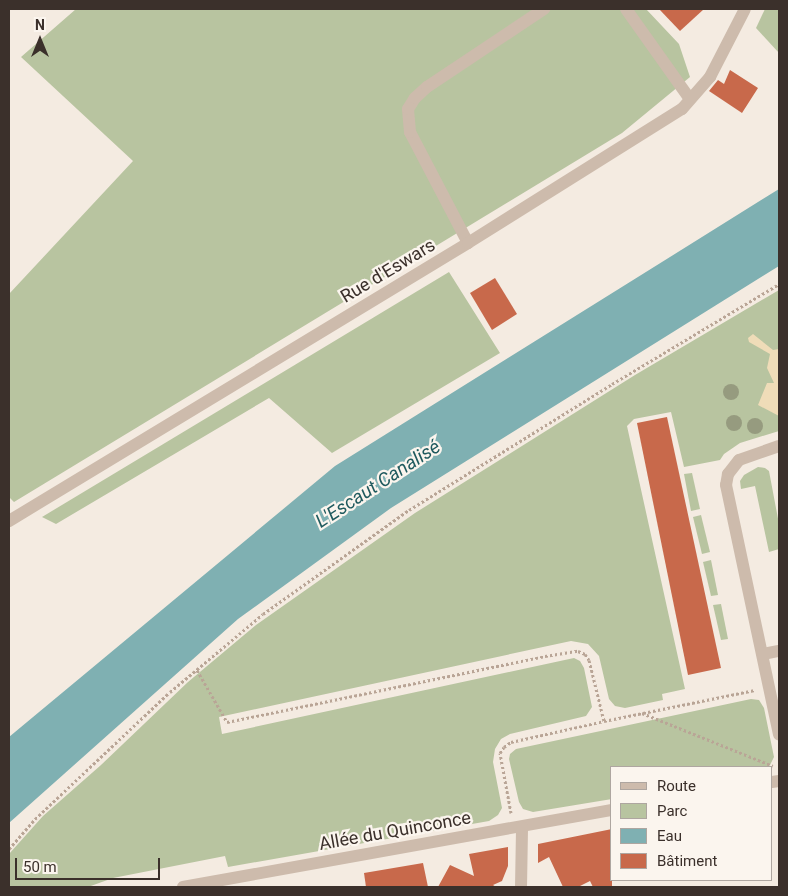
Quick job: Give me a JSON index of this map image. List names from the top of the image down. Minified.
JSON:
{"streets":{"street":["Rue d'Eswars","Allée du Quinconce"]},"water":["L'Escaut Canalisé"],"legend":["Route","Parc","Eau","Bâtiment"],"scale_bar":"50 m","north":"top"}
